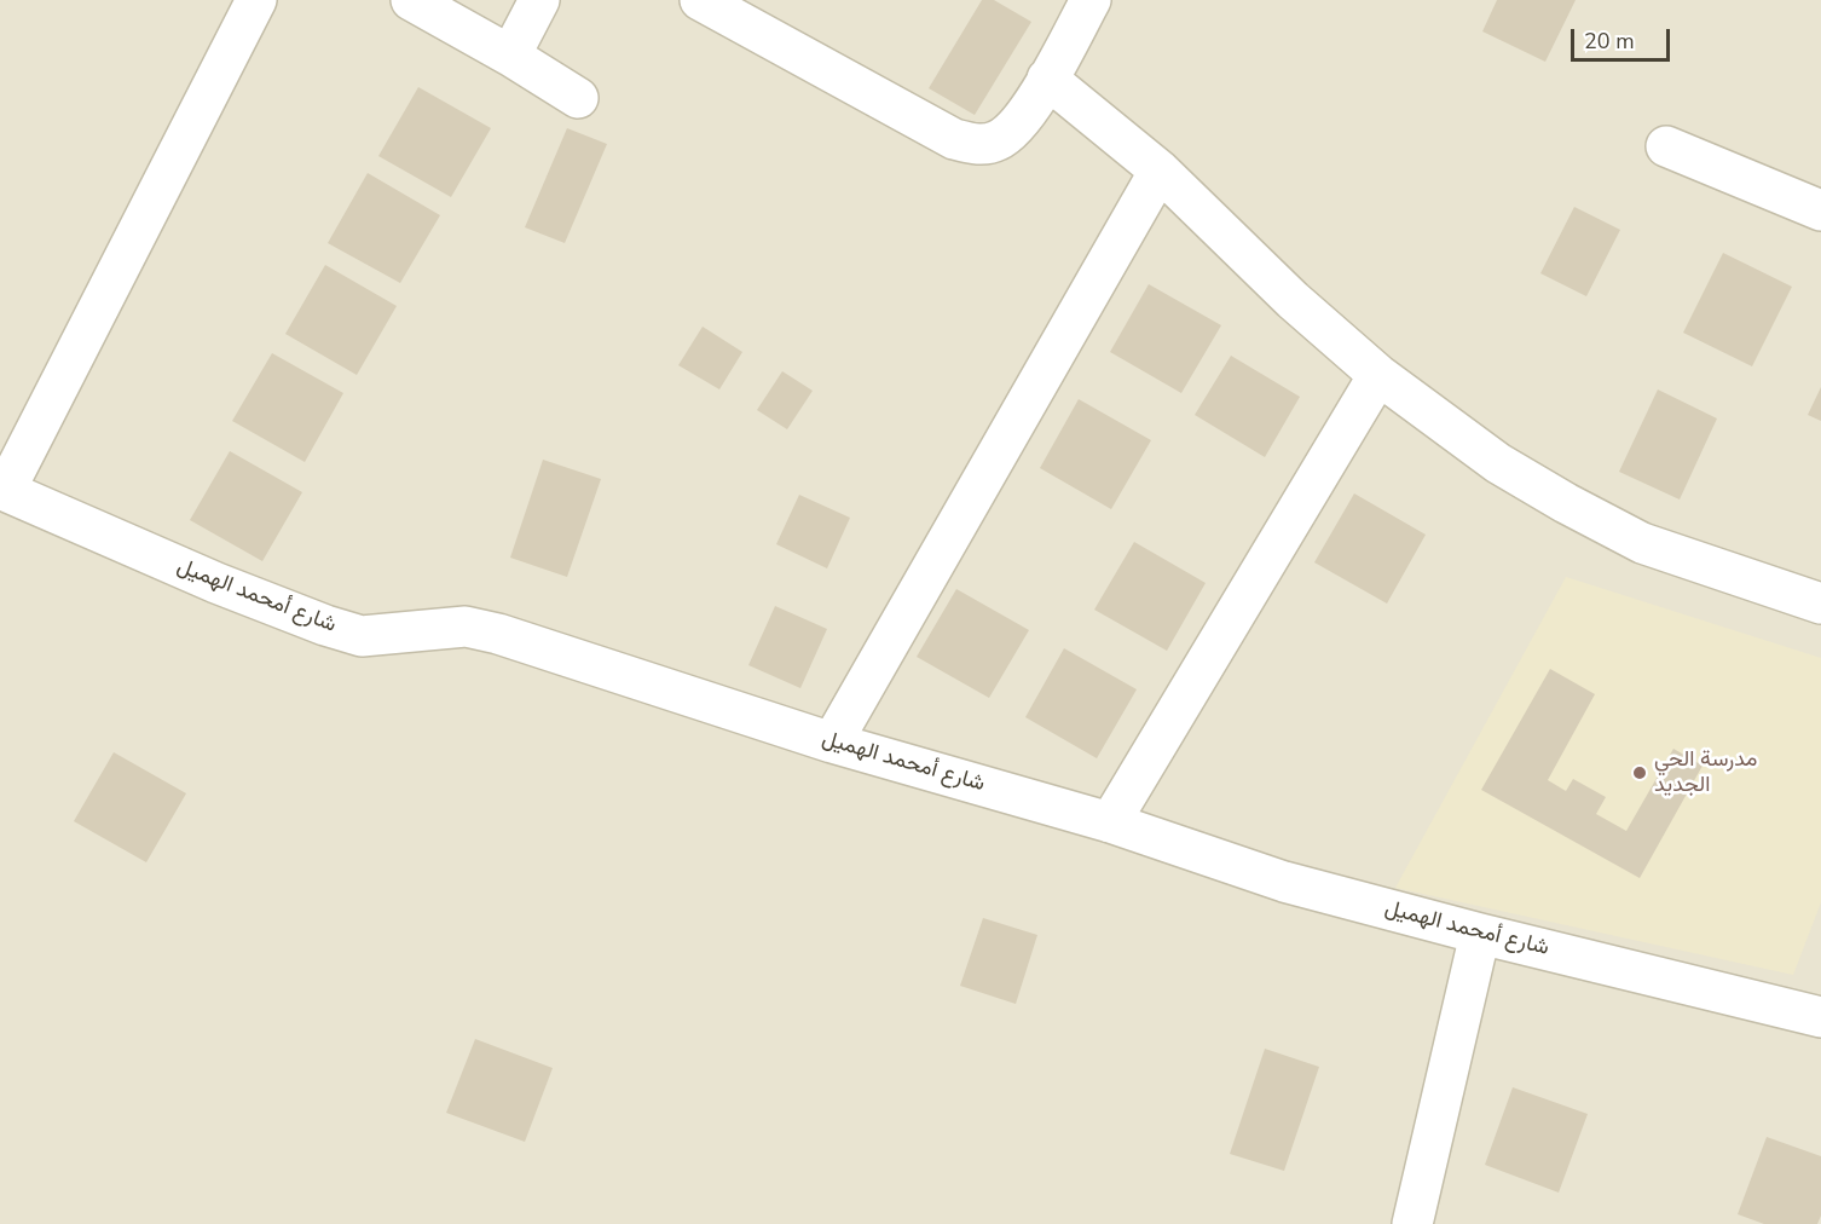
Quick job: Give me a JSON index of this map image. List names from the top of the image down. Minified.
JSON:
{"streets":{"street":["شارع أمحمد الهميل"]},"places":["مدرسة الحي الجديد"],"scale_bar":"20 m"}
